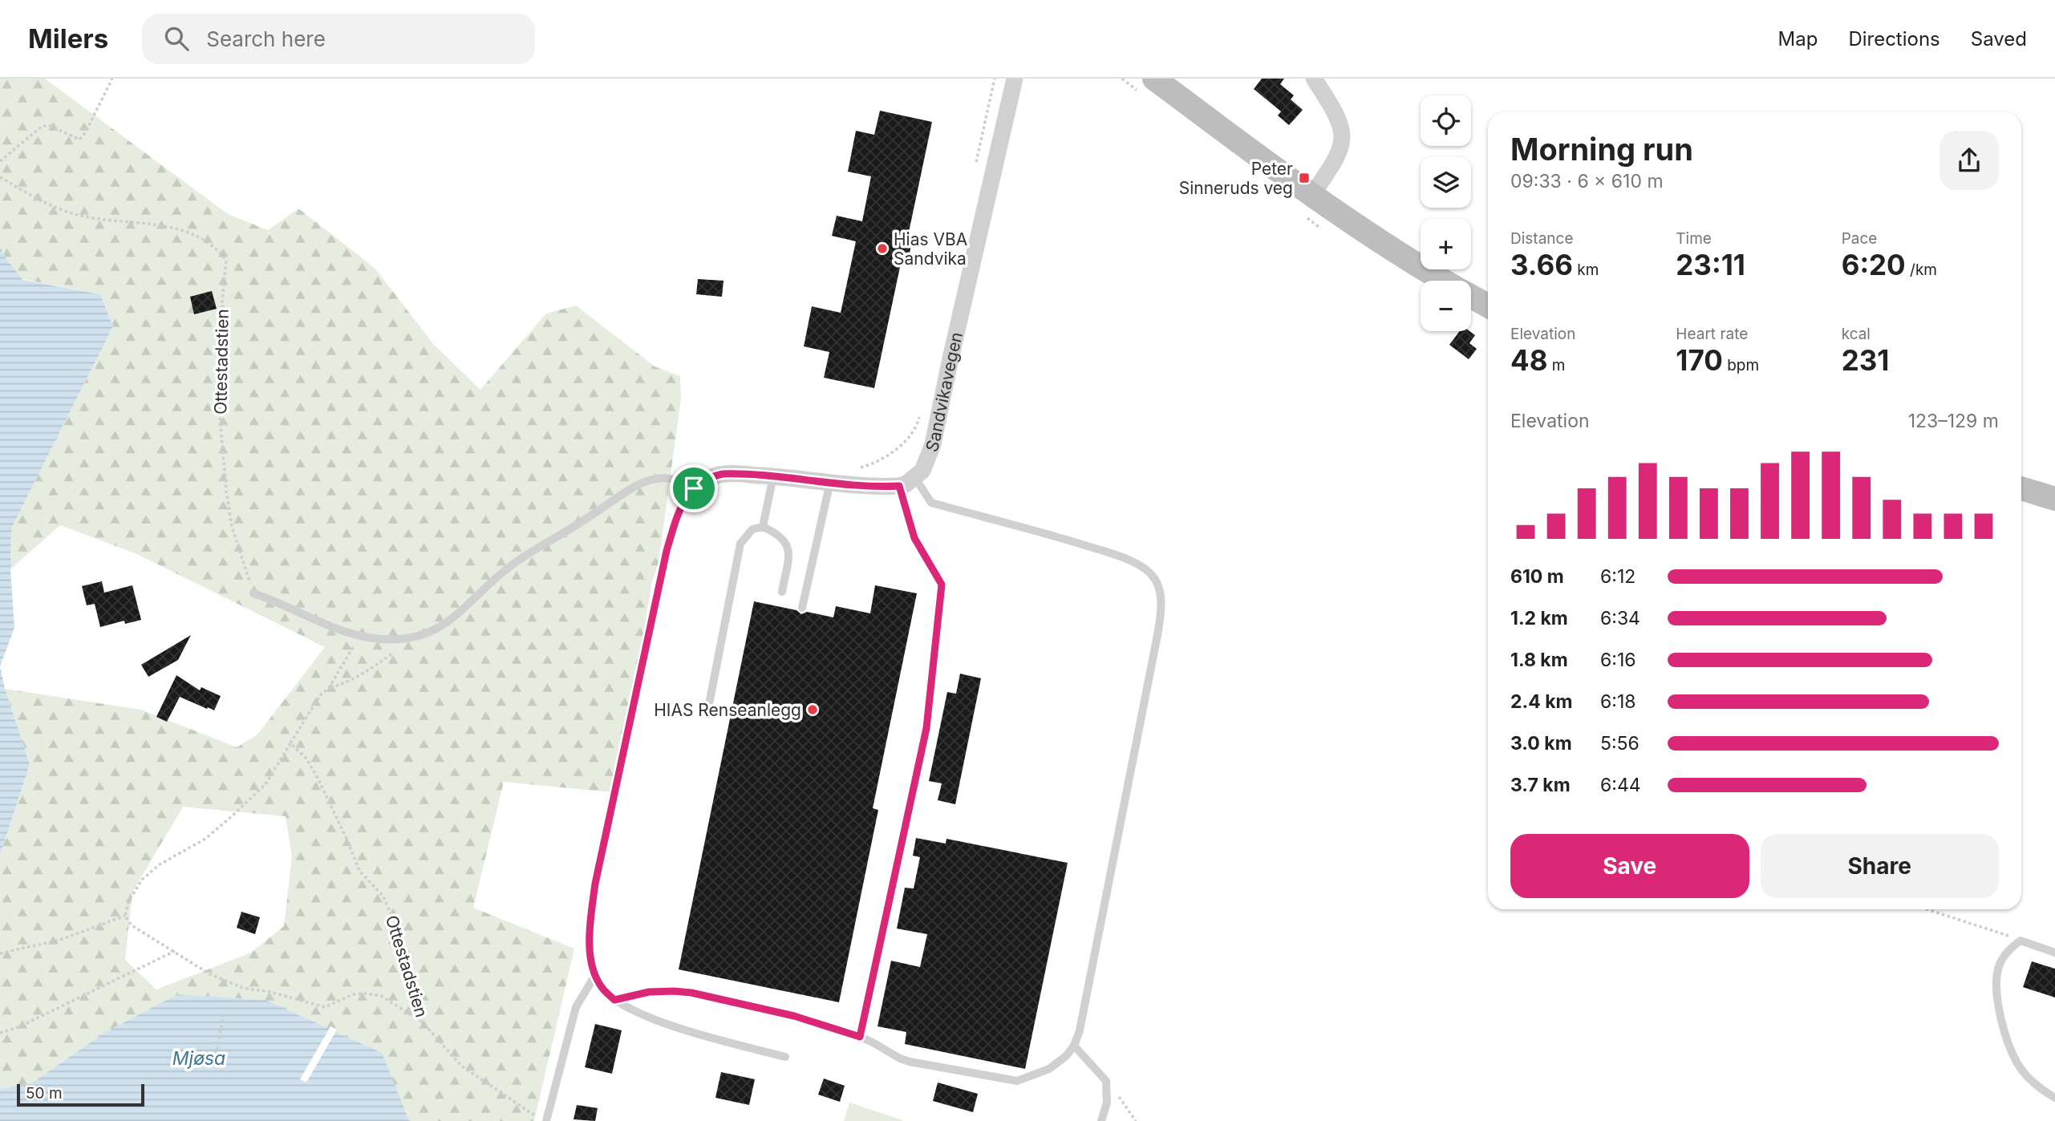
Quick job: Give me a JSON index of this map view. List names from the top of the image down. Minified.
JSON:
{"streets":{"street":["Sandvikavegen"],"path":["Ottestadstien"]},"water":["Mjøsa"],"places":{"transit":["Peter Sinneruds veg"],"other":["Hias VBA Sandvika","HIAS Renseanlegg"]},"scale_bar":"50 m","page":{"header":"Milers","search":"Search here","nav":["Map","Directions","Saved"],"map_buttons":["+","−"],"heading":["Morning run","09:33 · 6 × 610 m"],"stats":[["Distance","3.66 km"],["Time","23:11"],["Pace","6:20 /km"],["Elevation","48 m"],["Heart rate","170 bpm"],["kcal","231"]],"chart":["Elevation","123–129 m"],"list":[{"name":"610 m","note":"6:12"},{"name":"1.2 km","note":"6:34"},{"name":"1.8 km","note":"6:16"},{"name":"2.4 km","note":"6:18"},{"name":"3.0 km","note":"5:56"},{"name":"3.7 km","note":"6:44"}],"buttons":["Save","Share"],"scale":"50 m"}}
